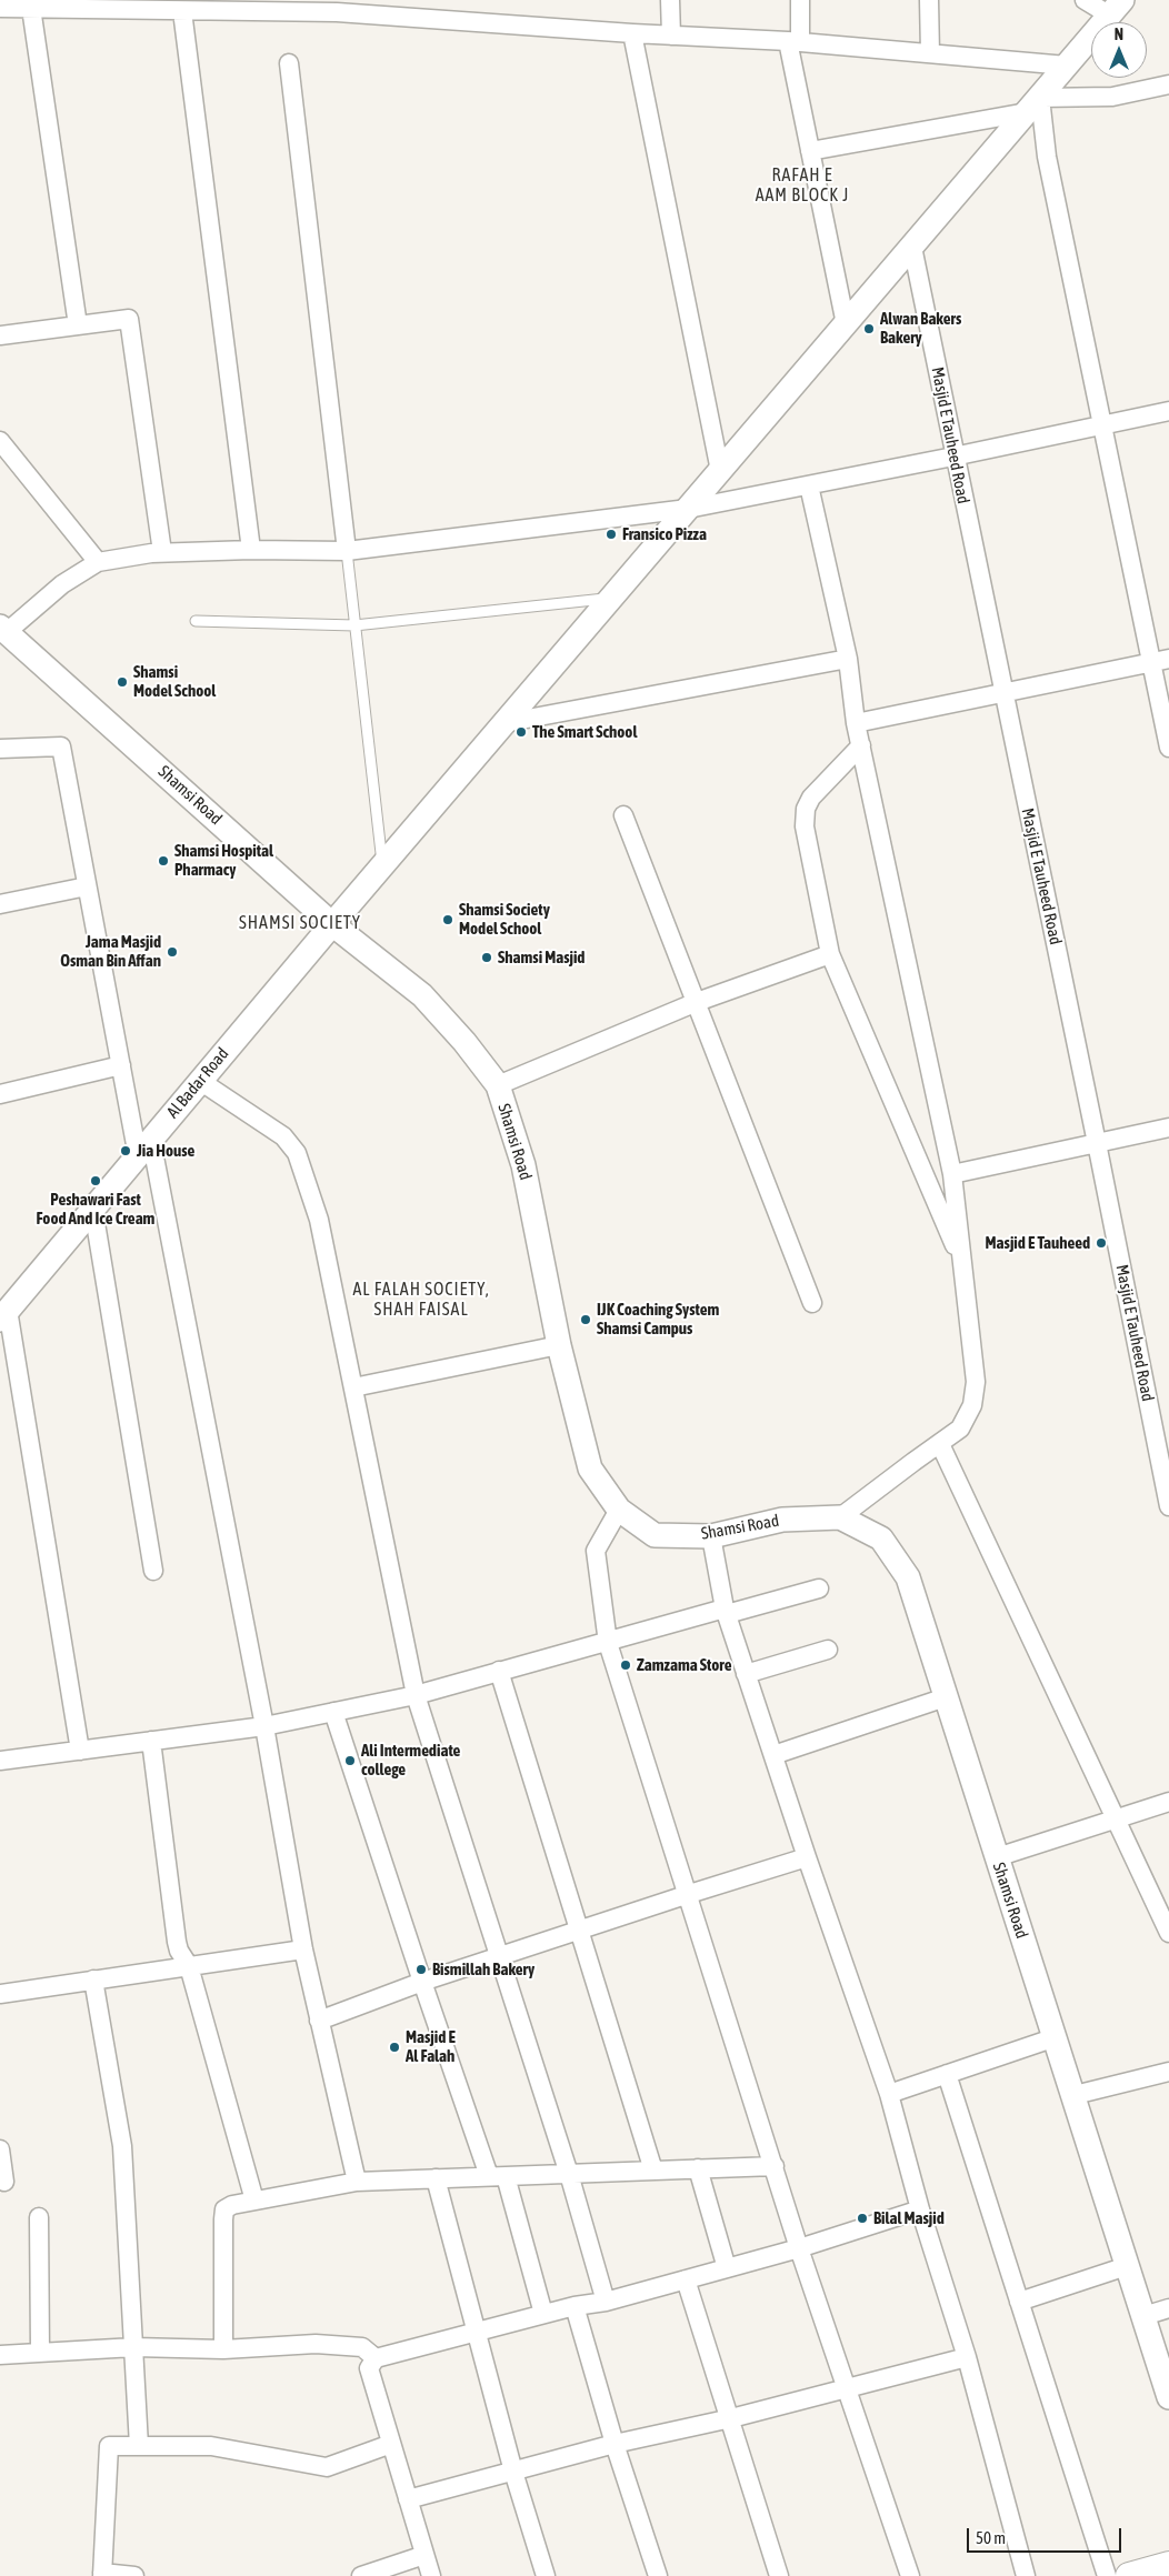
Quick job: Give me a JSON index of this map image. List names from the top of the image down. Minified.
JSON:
{"streets":{"street":["Masjid E Tauheed Road","Shamsi Road","Al Badar Road"]},"crossings":[["Masjid E Tauheed Road","Al Badar Road"],["Shamsi Road","Al Badar Road"]],"districts":["RAFAH E AAM BLOCK J","SHAMSI SOCIETY","AL FALAH SOCIETY, SHAH FAISAL"],"places":["Alwan Bakers Bakery","Fransico Pizza","Shamsi Model School","The Smart School","Shamsi Hospital Pharmacy","Shamsi Society Model School","Jama Masjid Osman Bin Affan","Shamsi Masjid","Jia House","Peshawari Fast Food And Ice Cream","Masjid E Tauheed","IJK Coaching System Shamsi Campus","Zamzama Store","Ali Intermediate college","Bismillah Bakery","Masjid E Al Falah","Bilal Masjid"],"scale_bar":"50 m","north":"top"}
